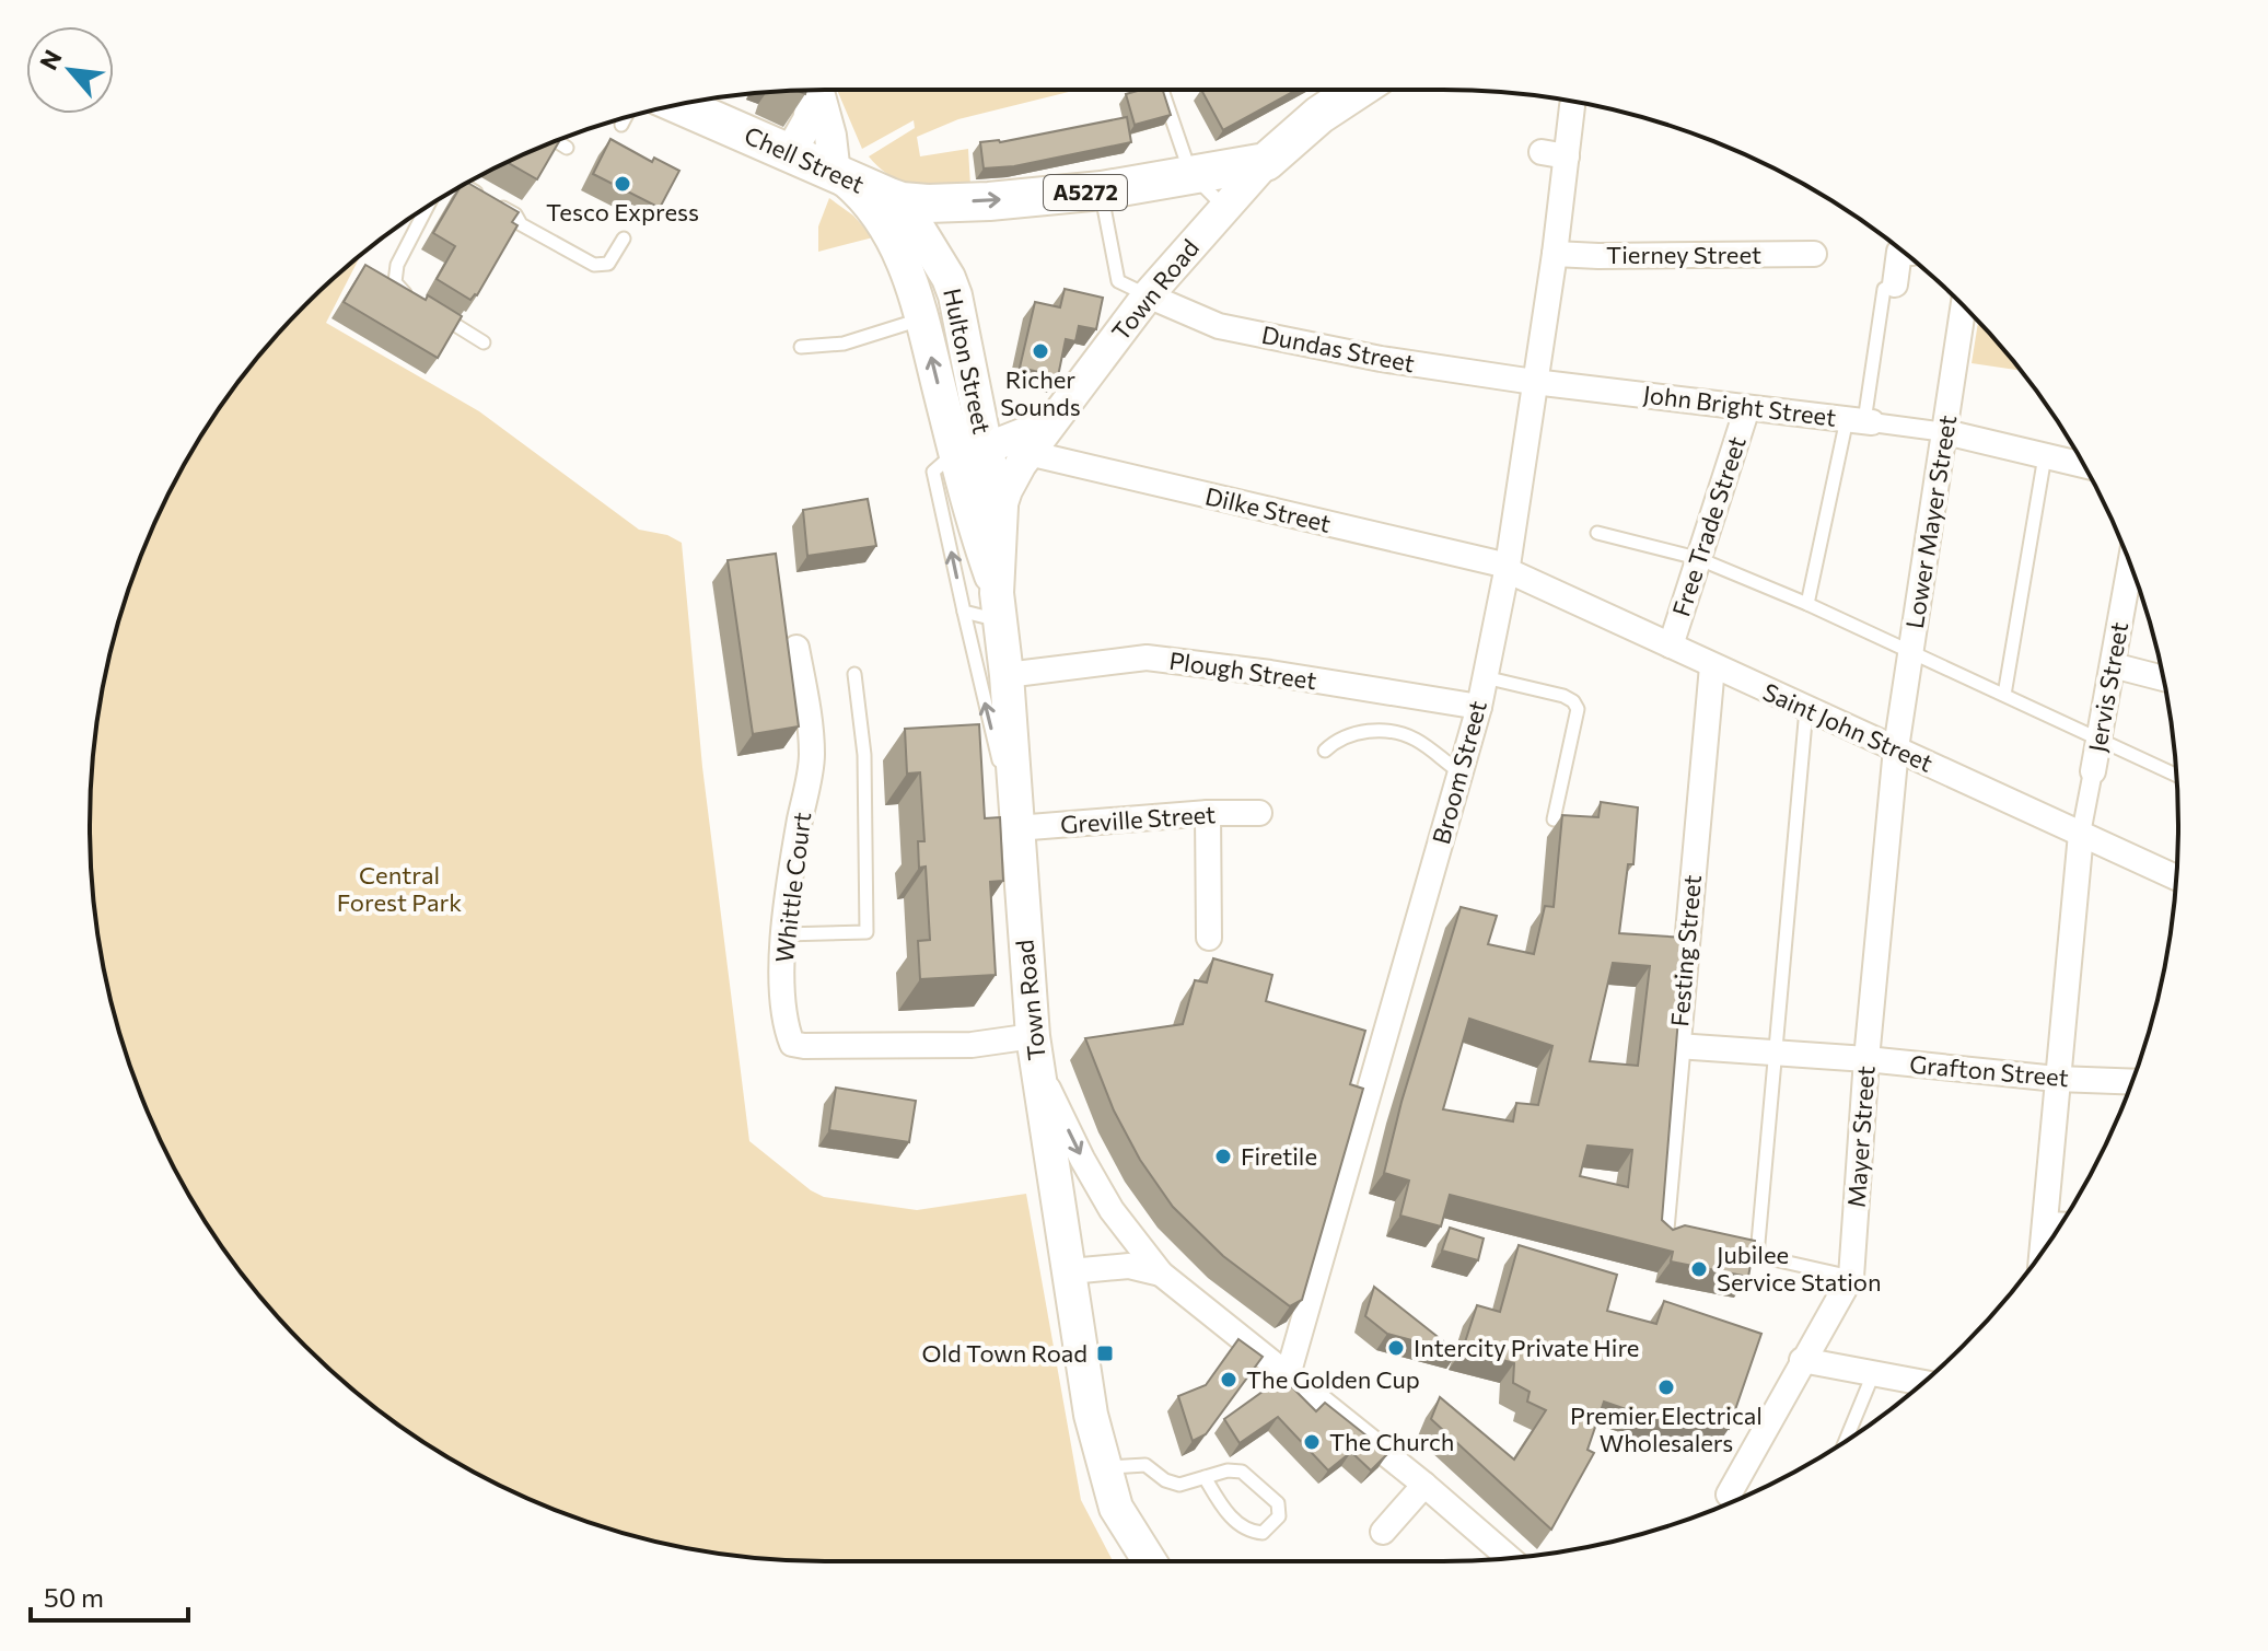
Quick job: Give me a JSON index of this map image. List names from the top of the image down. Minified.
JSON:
{"streets":{"main road":["Chell Street","A5272","Town Road","Hulton Street"],"street":["Tierney Street","Dundas Street","John Bright Street","Dilke Street","Lower Mayer Street","Free Trade Street","Plough Street","Jervis Street","Saint John Street","Broom Street","Greville Street","Whittle Court","Festing Street","Grafton Street","Mayer Street"]},"crossings":[["Chell Street","A5272"],["Chell Street","Hulton Street"],["A5272","Town Road"],["A5272","Hulton Street"],["Tierney Street","Broom Street"],["Town Road","Dundas Street"],["Town Road","Hulton Street"],["Town Road","Dilke Street"],["Town Road","Plough Street"],["Town Road","Greville Street"],["Town Road","Whittle Court"],["Dundas Street","John Bright Street"],["Dundas Street","Broom Street"],["Hulton Street","Greville Street"],["John Bright Street","Lower Mayer Street"],["John Bright Street","Free Trade Street"],["John Bright Street","Broom Street"],["Dilke Street","Saint John Street"],["Dilke Street","Broom Street"],["Lower Mayer Street","Saint John Street"],["Lower Mayer Street","Mayer Street"],["Free Trade Street","Saint John Street"],["Plough Street","Broom Street"],["Jervis Street","Saint John Street"],["Saint John Street","Broom Street"],["Saint John Street","Festing Street"],["Saint John Street","Mayer Street"],["Festing Street","Grafton Street"],["Grafton Street","Mayer Street"]],"parks":["Central Forest Park"],"places":{"other":["Tesco Express","Richer Sounds","Firetile","Jubilee Service Station","Intercity Private Hire","The Golden Cup","Premier Electrical Wholesalers","The Church"],"transit":["Old Town Road"]},"scale_bar":"50 m","north":"top left"}
